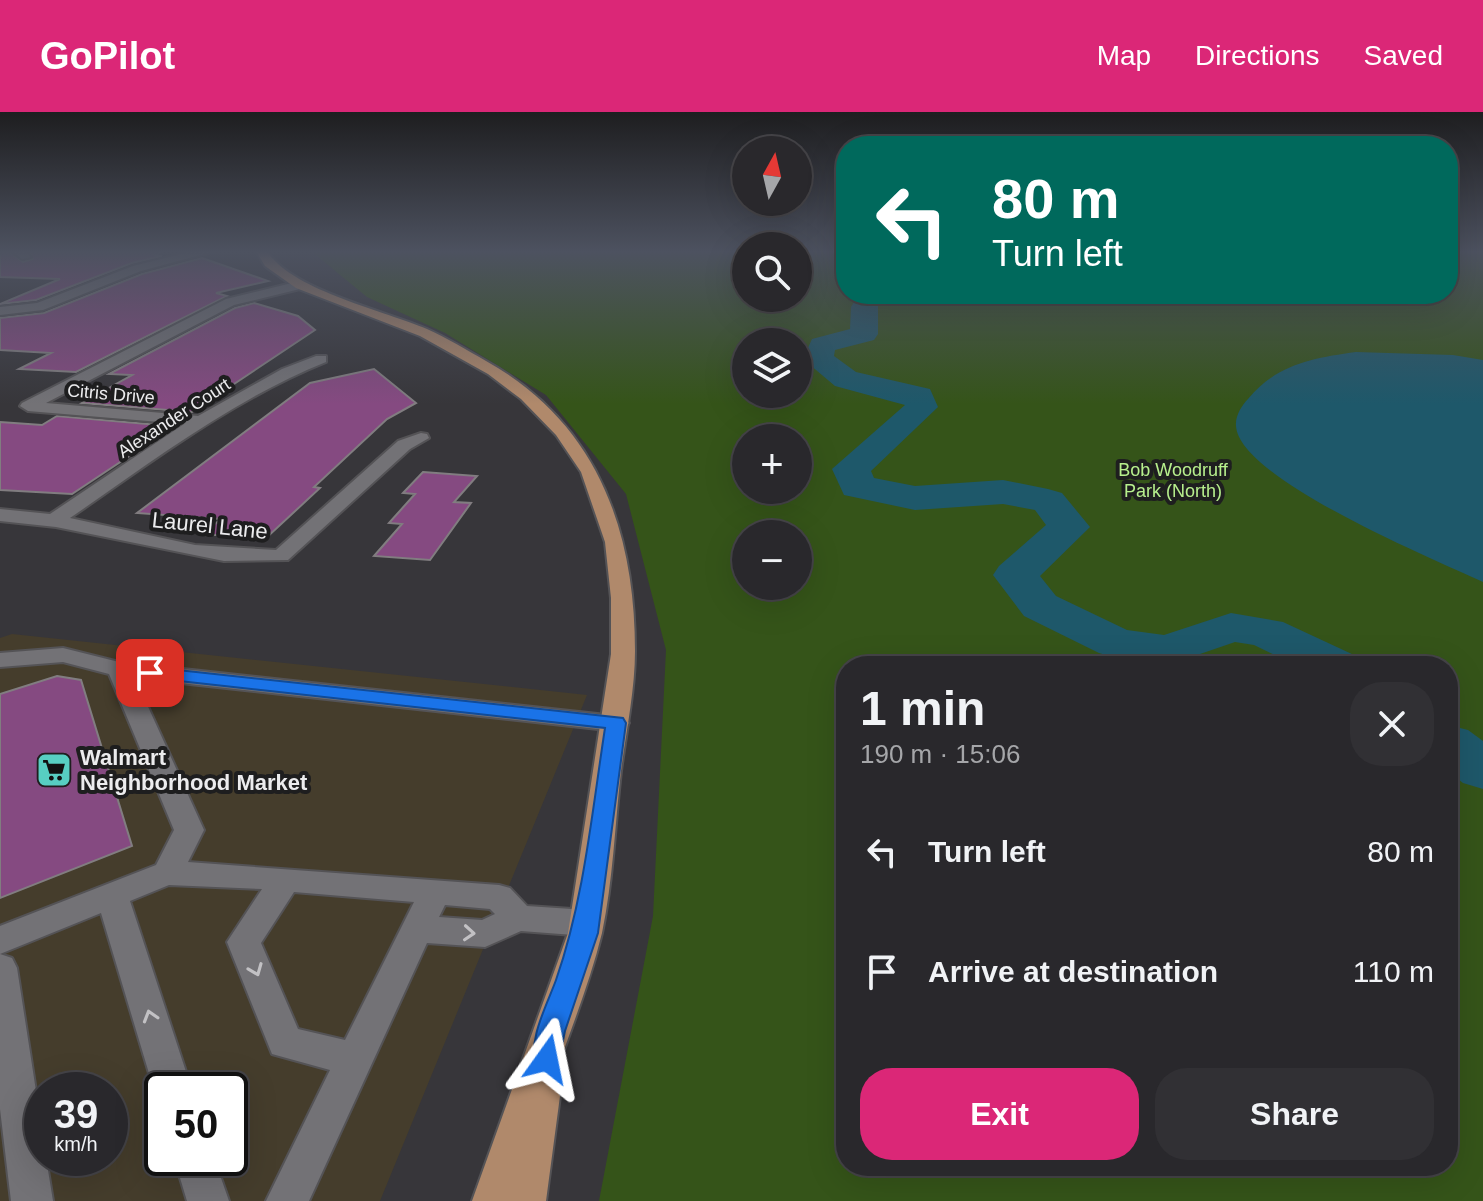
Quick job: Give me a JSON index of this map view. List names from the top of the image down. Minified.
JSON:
{"streets":{"street":["Citris Drive","Alexander Court","Laurel Lane"]},"crossings":[["Citris Drive","Alexander Court"],["Alexander Court","Laurel Lane"]],"parks":["Bob Woodruff Park (North)"],"places":{"supermarket":["Walmart Neighborhood Market"]},"north":"top","page":{"header":"GoPilot","nav":["Map","Directions","Saved"],"map_buttons":["+","−"],"turn":["80 m","Turn left"],"heading":["1 min","190 m · 15:06"],"list":[{"name":"Turn left","value":"80 m"},{"name":"Arrive at destination","value":"110 m"}],"buttons":["Exit","Share"],"speed":"39 km/h","limit":"50"}}
